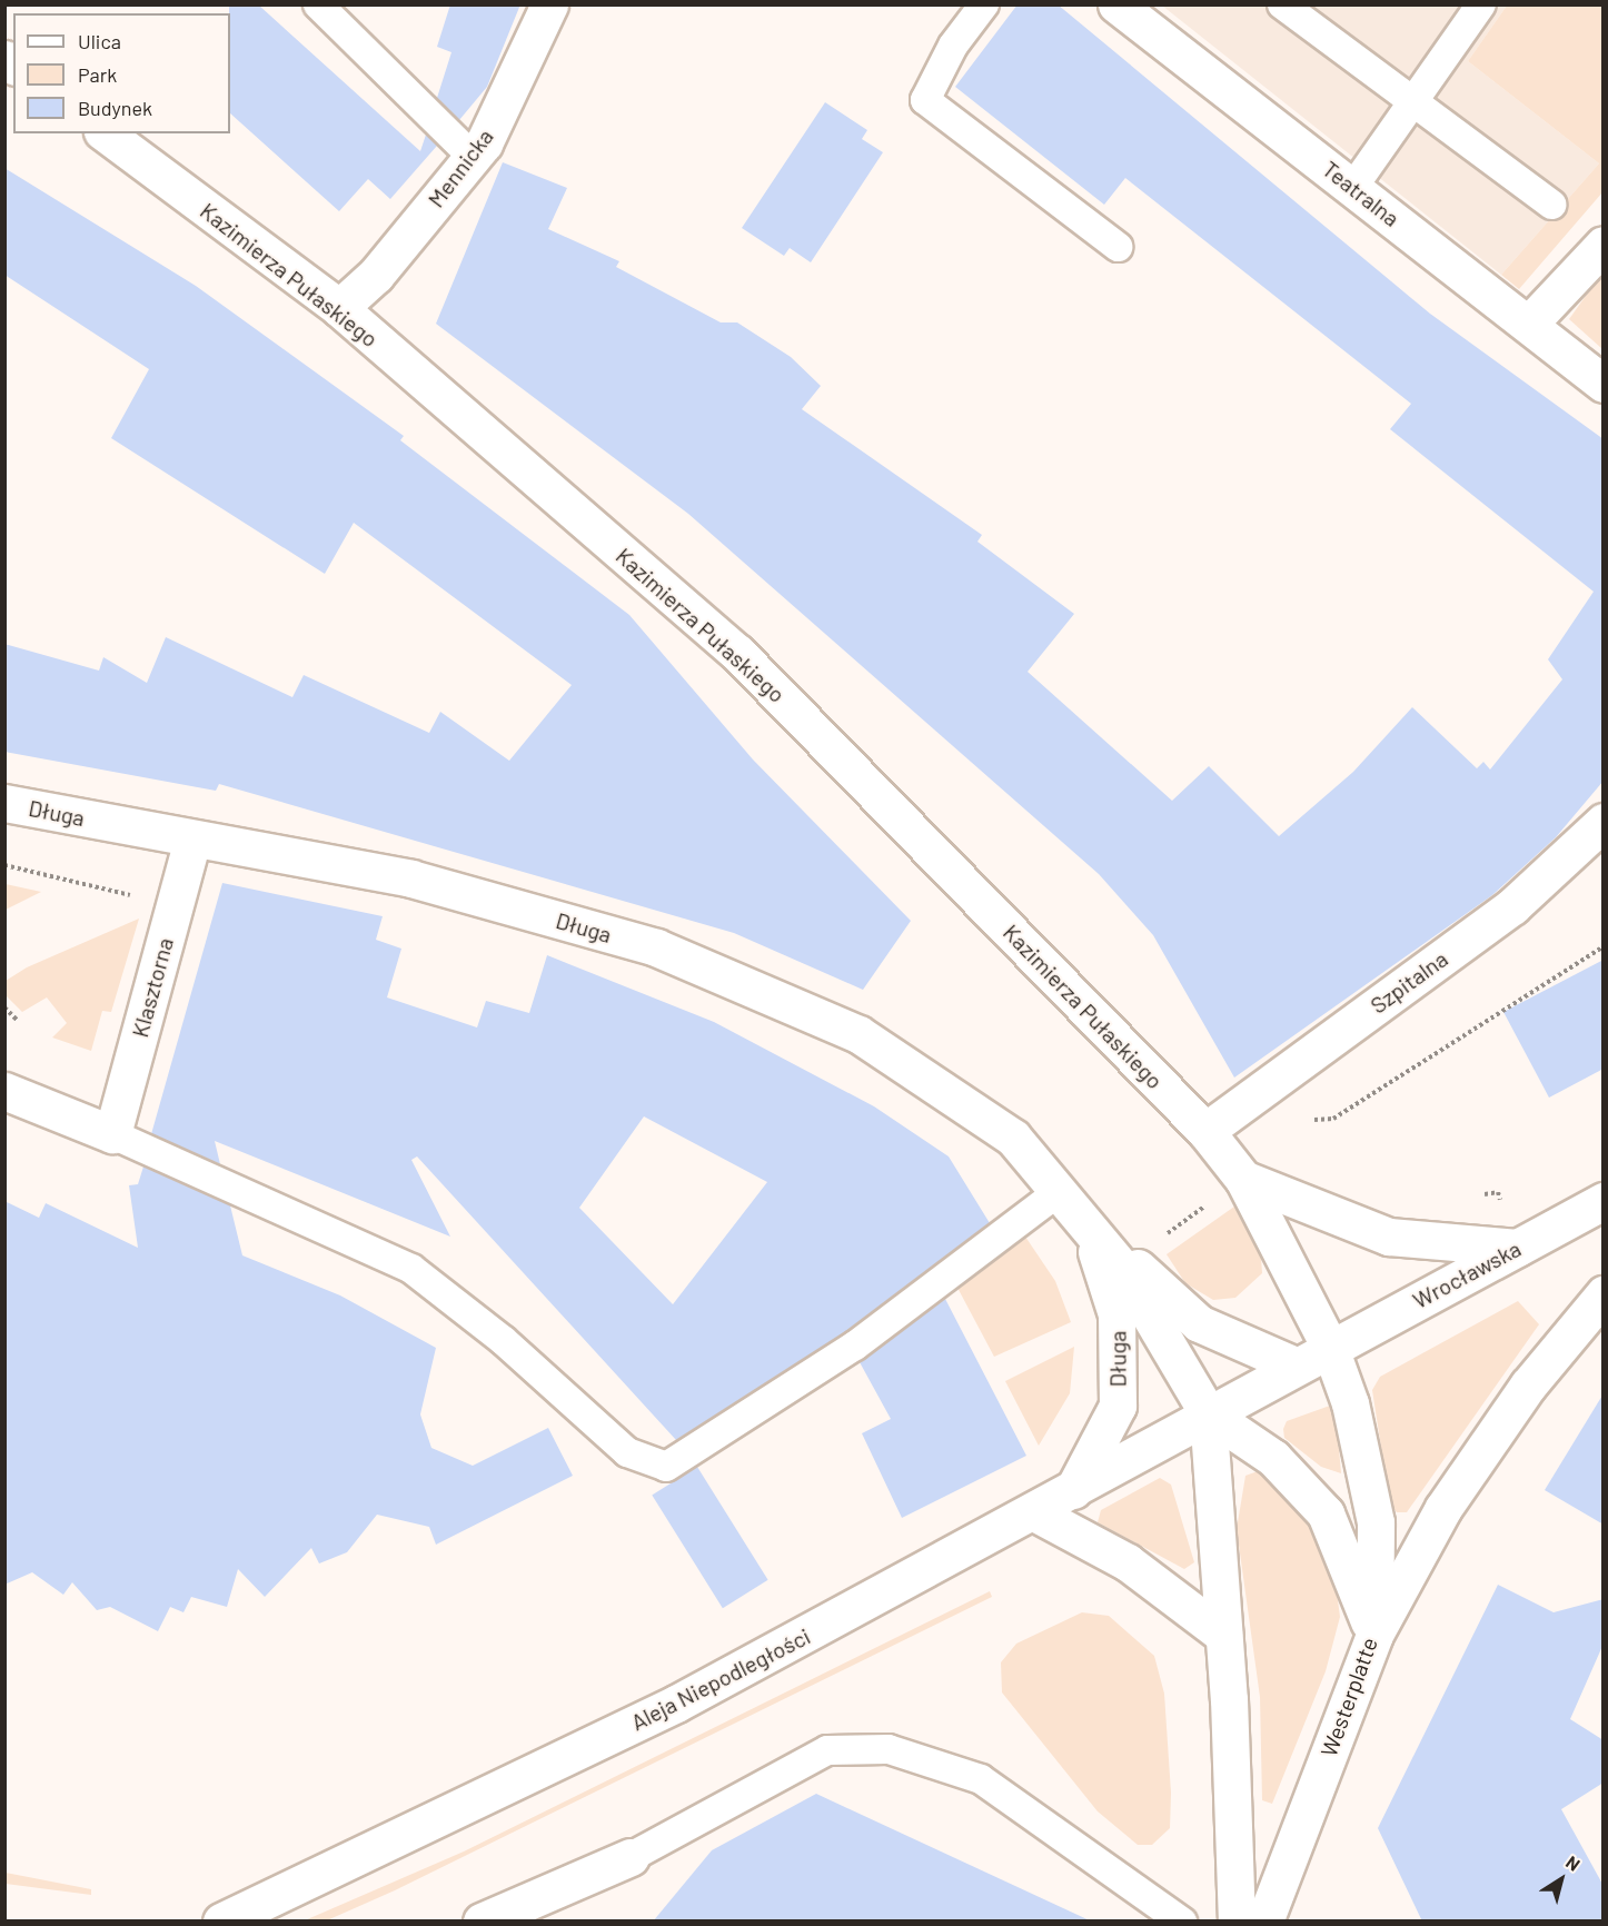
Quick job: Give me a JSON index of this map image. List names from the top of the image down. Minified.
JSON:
{"streets":{"street":["Mennicka","Teatralna","Kazimierza Pułaskiego","Długa","Szpitalna","Klasztorna","Wrocławska","Aleja Niepodległości","Westerplatte"]},"crossings":[["Mennicka","Kazimierza Pułaskiego"],["Kazimierza Pułaskiego","Szpitalna"],["Kazimierza Pułaskiego","Wrocławska"],["Kazimierza Pułaskiego","Aleja Niepodległości"],["Kazimierza Pułaskiego","Westerplatte"],["Długa","Klasztorna"],["Długa","Aleja Niepodległości"],["Wrocławska","Aleja Niepodległości"],["Wrocławska","Westerplatte"],["Aleja Niepodległości","Westerplatte"]],"legend":["Ulica","Park","Budynek"],"north":"top right"}
